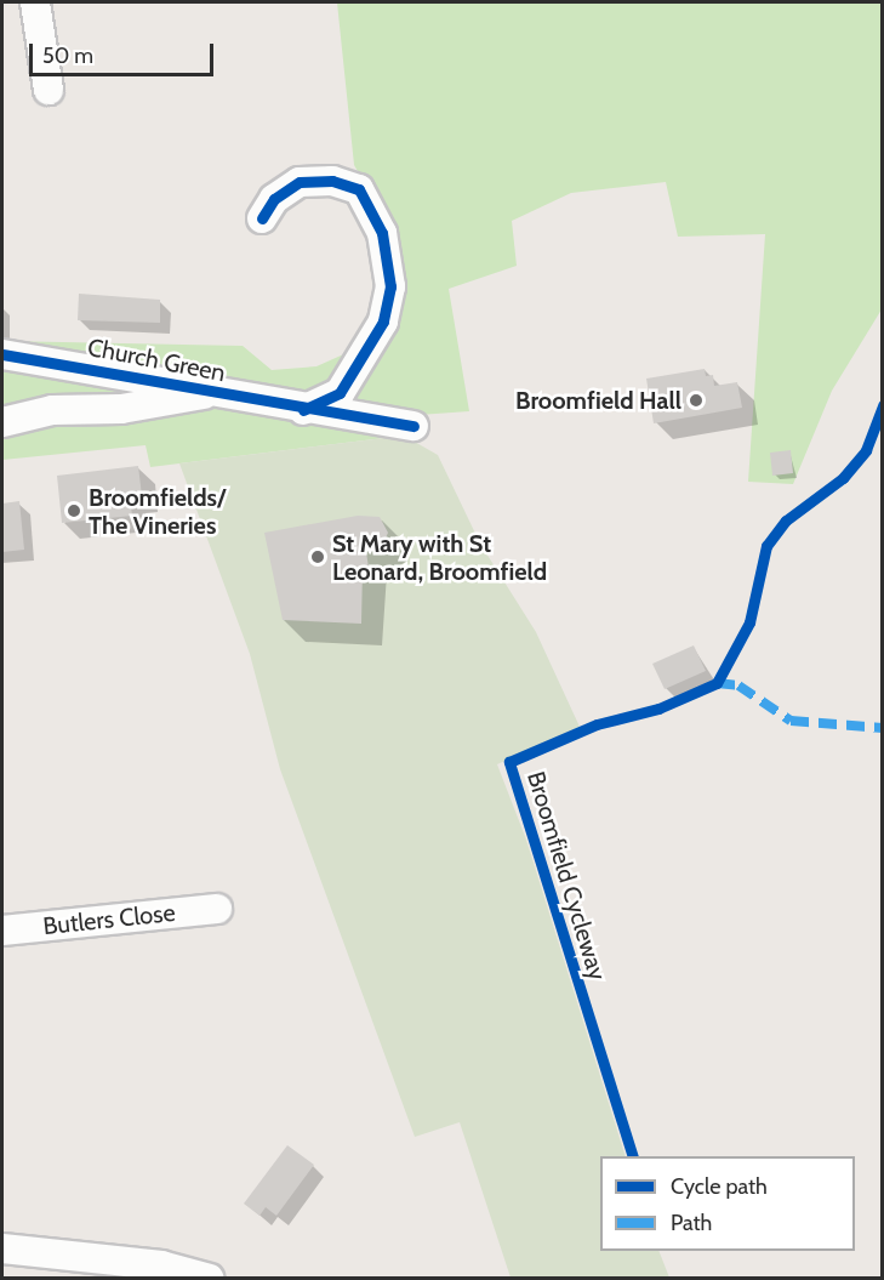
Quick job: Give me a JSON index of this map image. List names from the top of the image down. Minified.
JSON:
{"streets":{"street":["Church Green","Butlers Close"],"cycle path":["Broomfield Cycleway"]},"places":["Broomfield Hall","Broomfields/ The Vineries","St Mary with St Leonard, Broomfield"],"legend":["Cycle path","Path"],"scale_bar":"50 m"}
